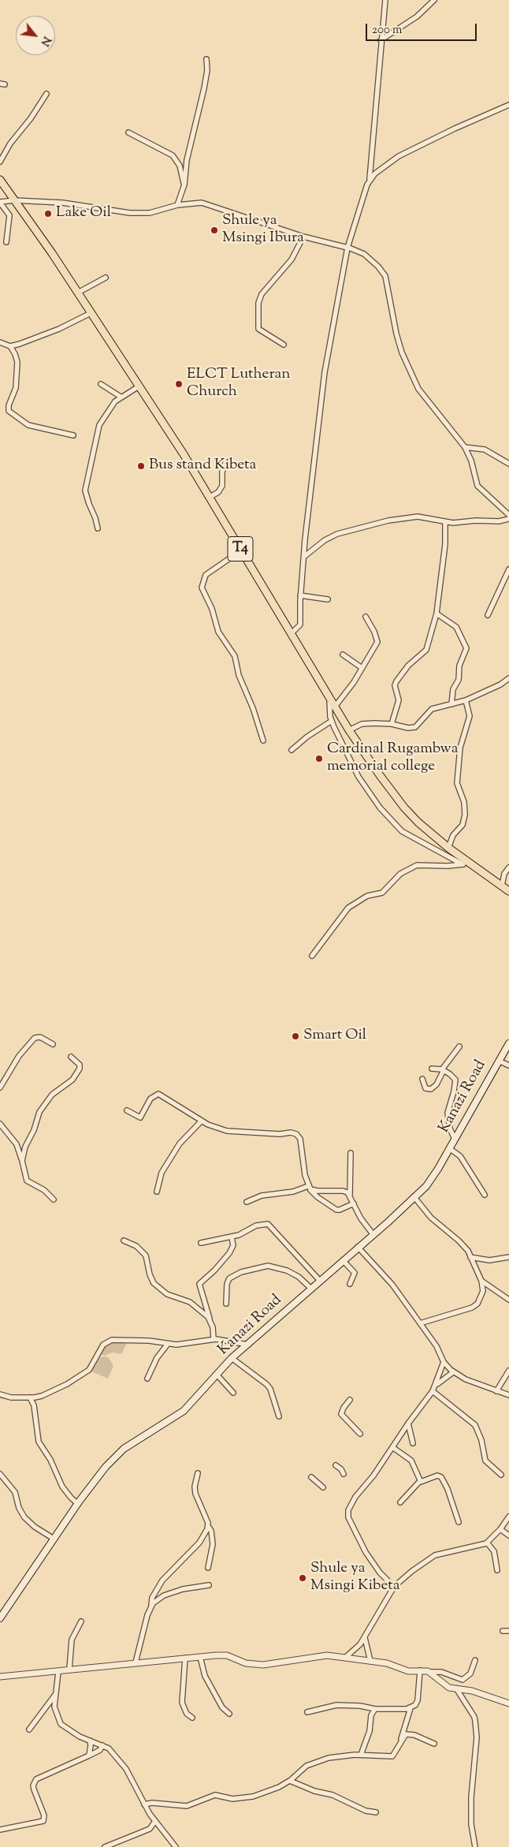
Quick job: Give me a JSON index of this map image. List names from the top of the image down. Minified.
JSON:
{"streets":{"highway":["T4"],"main road":["Kanazi Road"]},"places":["Lake Oil","Shule ya Msingi Ibura","ELCT Lutheran Church","Bus stand Kibeta","Cardinal Rugambwa memorial college","Smart Oil","Shule ya Msingi Kibeta"],"scale_bar":"200 m","north":"bottom right"}
